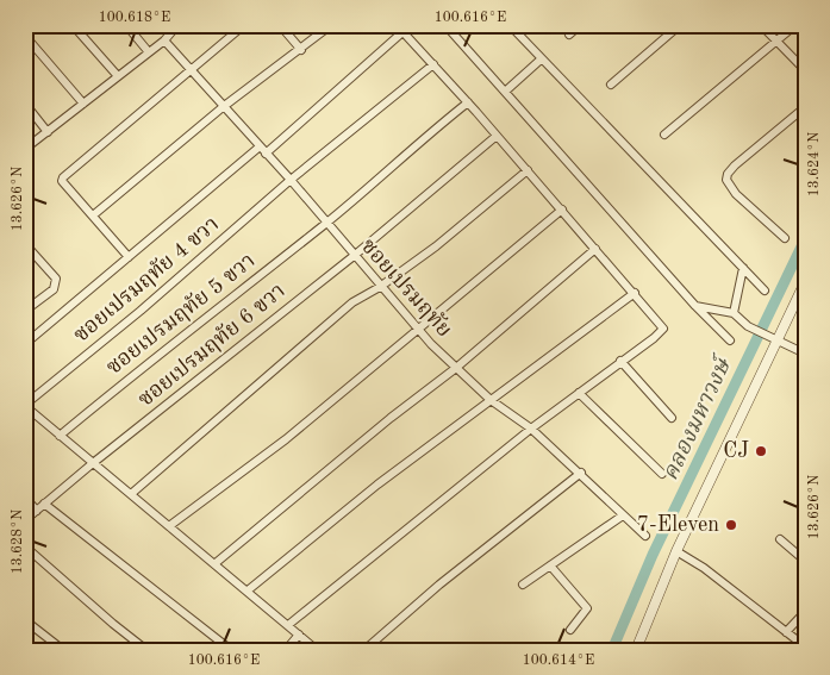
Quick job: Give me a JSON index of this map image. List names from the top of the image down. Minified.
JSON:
{"streets":{"street":["ซอยเปรมฤทัย 4 ขวา","ซอยเปรมฤทัย","ซอยเปรมฤทัย 5 ขวา","ซอยเปรมฤทัย 6 ขวา"]},"crossings":[["ซอยเปรมฤทัย 4 ขวา","ซอยเปรมฤทัย"],["ซอยเปรมฤทัย","ซอยเปรมฤทัย 5 ขวา"],["ซอยเปรมฤทัย","ซอยเปรมฤทัย 6 ขวา"]],"water":["คลองมหาวงษ์"],"places":["CJ","7-Eleven"],"coordinates":["100.618°E","100.616°E","13.624°N","13.626°N","13.628°N","100.614°E"]}
